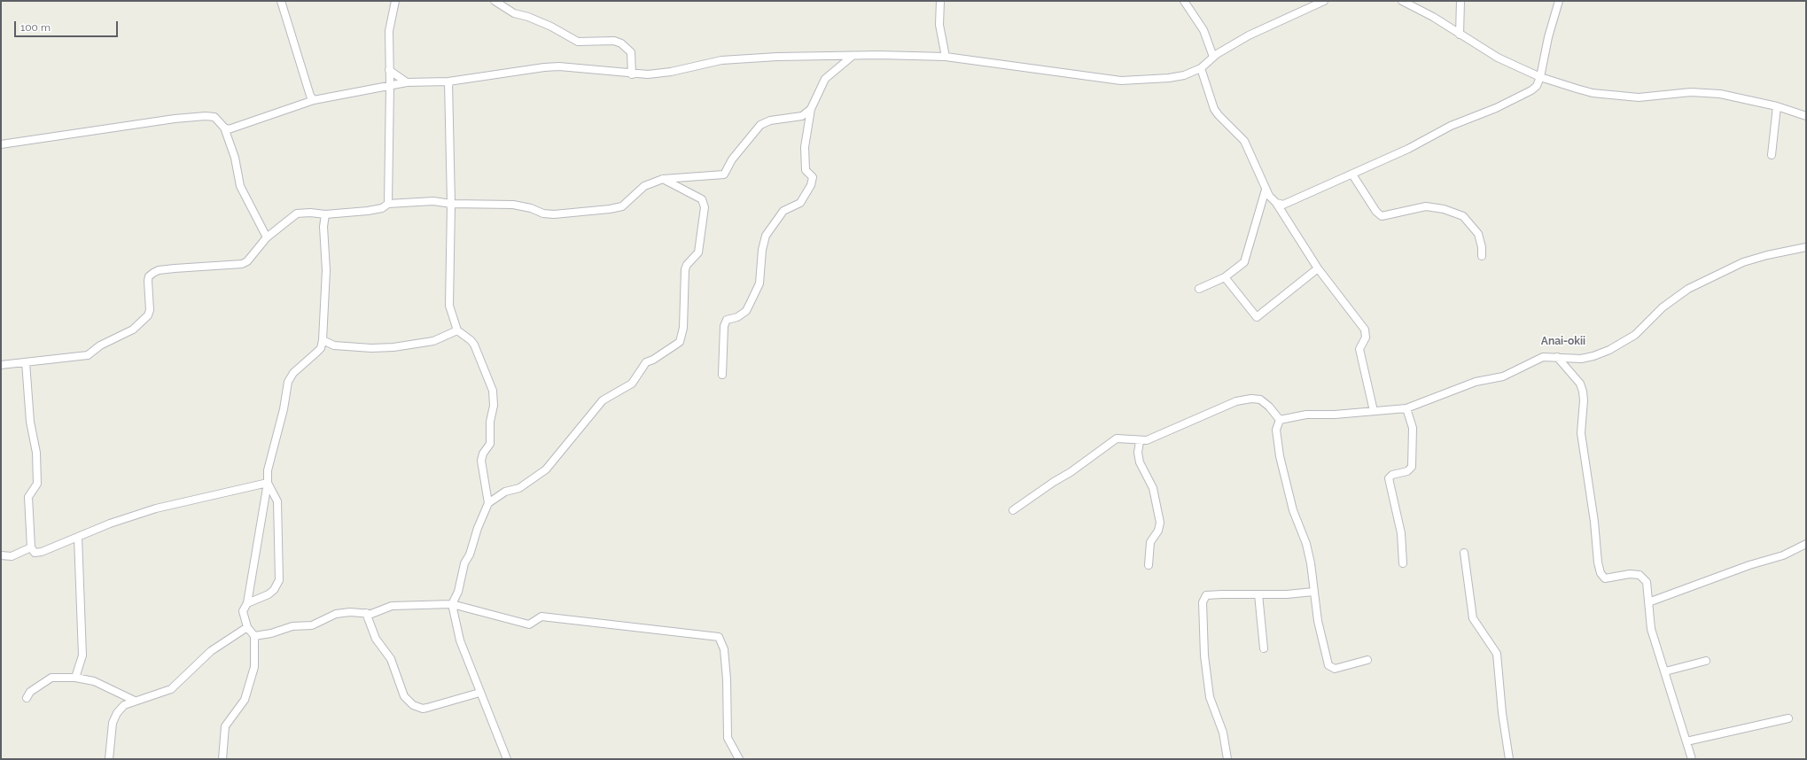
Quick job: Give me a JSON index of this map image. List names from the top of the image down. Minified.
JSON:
{"districts":["Anai-okii"],"scale_bar":"100 m"}
